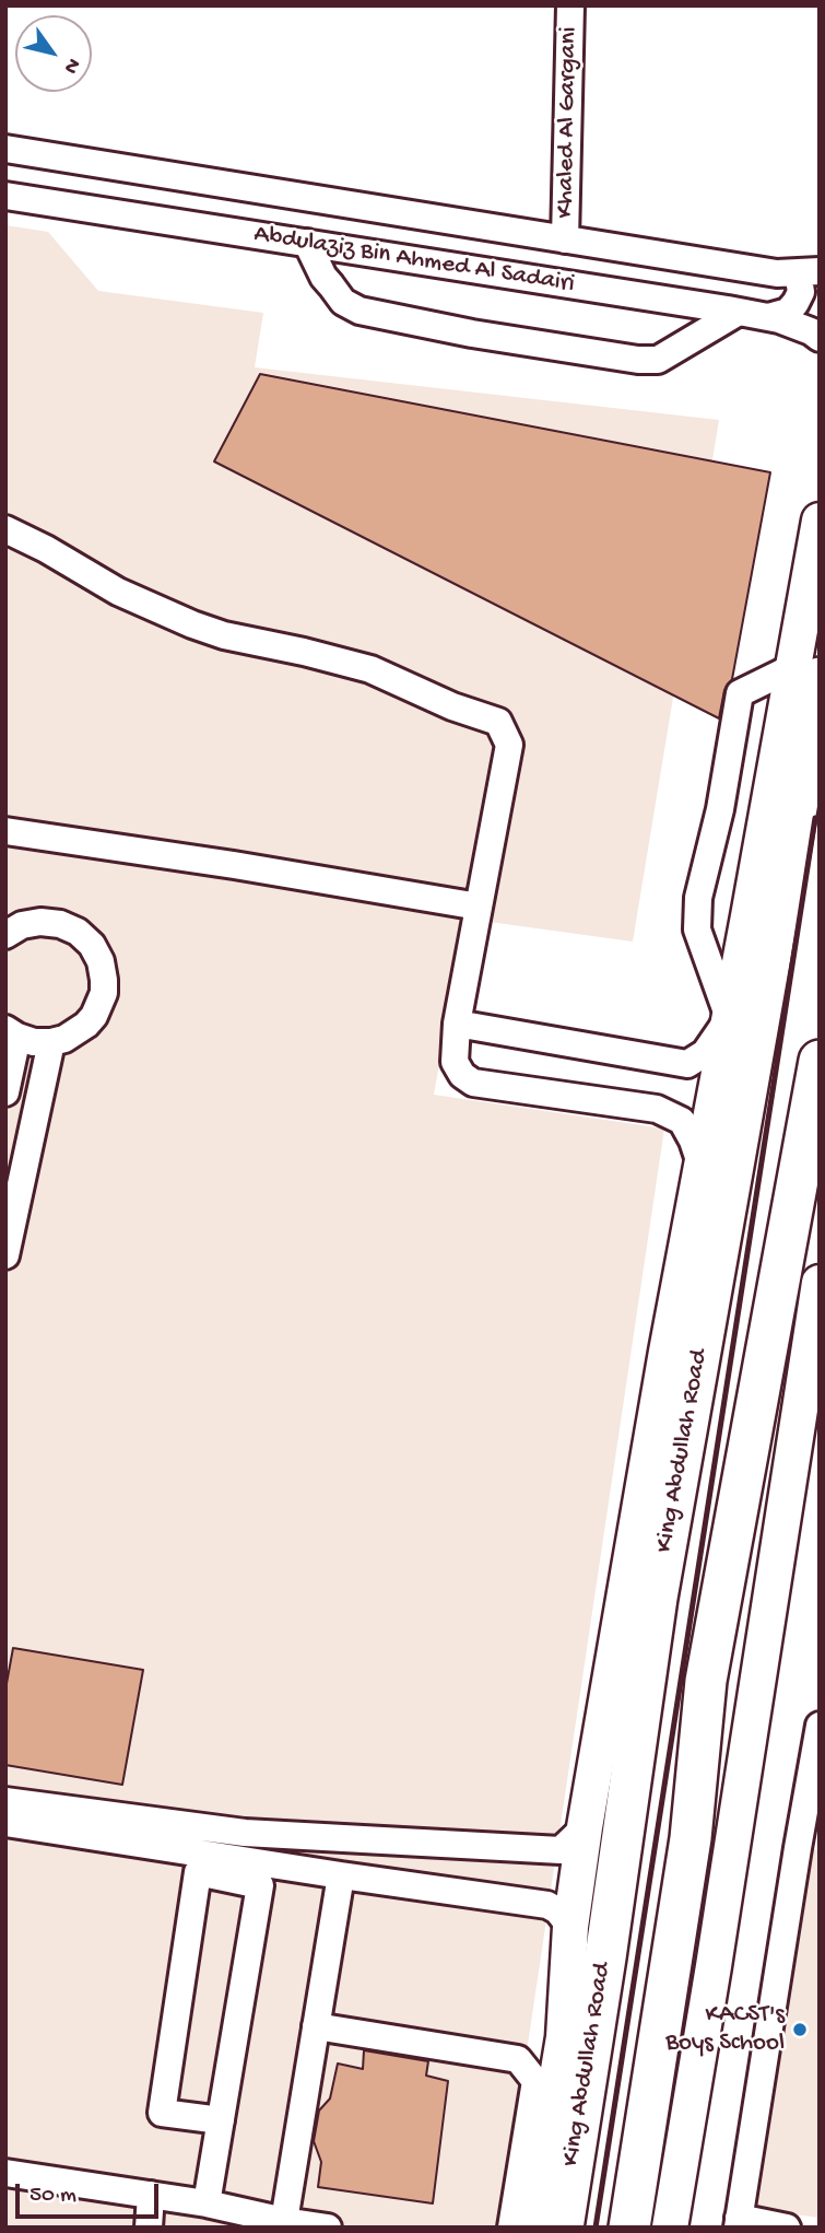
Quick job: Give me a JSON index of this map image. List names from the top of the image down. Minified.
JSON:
{"streets":{"highway":["King Abdullah Road"],"street":["Khaled Al Gargani","Abdulaziz Bin Ahmed Al Sadairi"]},"crossings":[["Khaled Al Gargani","Abdulaziz Bin Ahmed Al Sadairi"]],"places":["KACST's Boys School"],"scale_bar":"50 m","north":"bottom right"}
